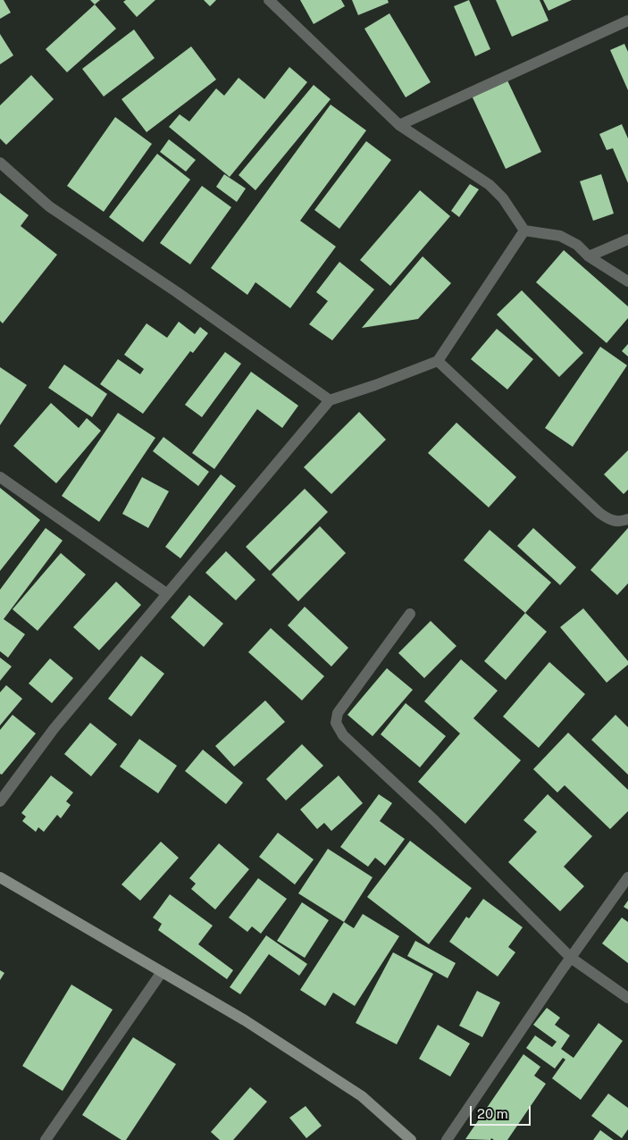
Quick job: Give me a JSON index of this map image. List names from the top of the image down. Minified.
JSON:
{"scale_bar":"20 m"}
